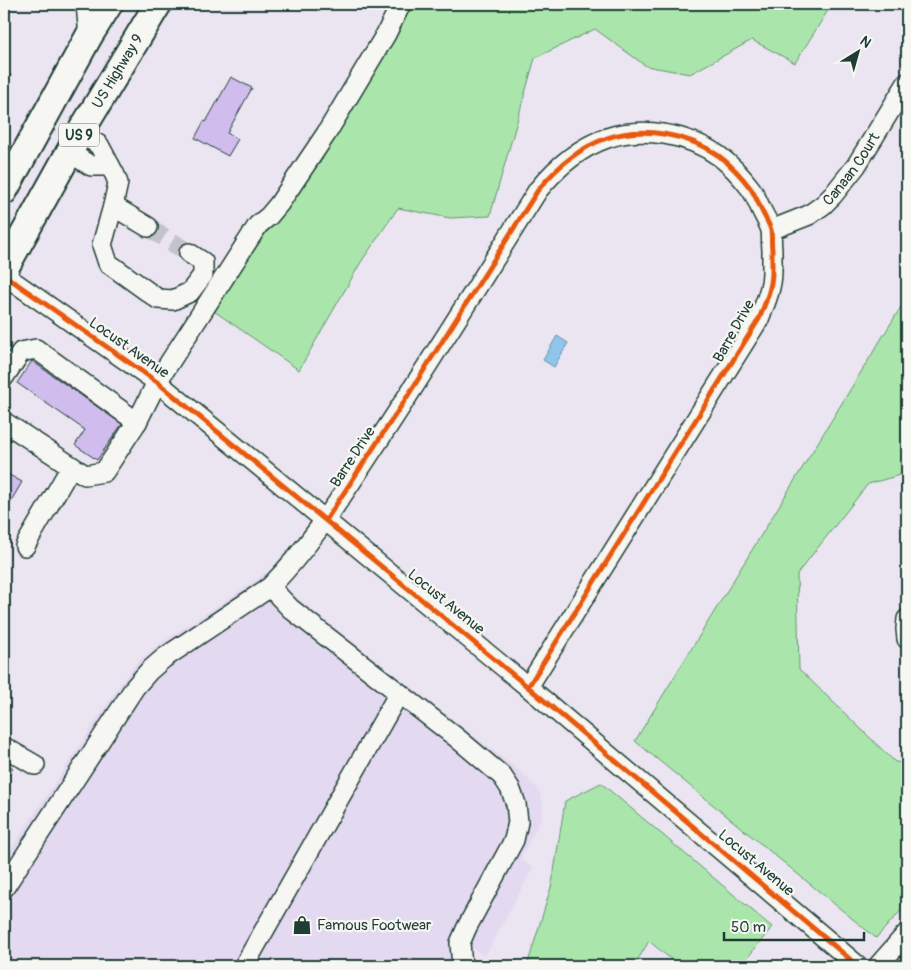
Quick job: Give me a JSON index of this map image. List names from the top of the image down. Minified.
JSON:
{"streets":{"highway":["US Highway 9","US 9"],"street":["Canaan Court","Barre Drive","Locust Avenue"]},"crossings":[["Canaan Court","Barre Drive"],["Barre Drive","Locust Avenue"]],"places":{"shop":["Famous Footwear"]},"scale_bar":"50 m","north":"top right"}
